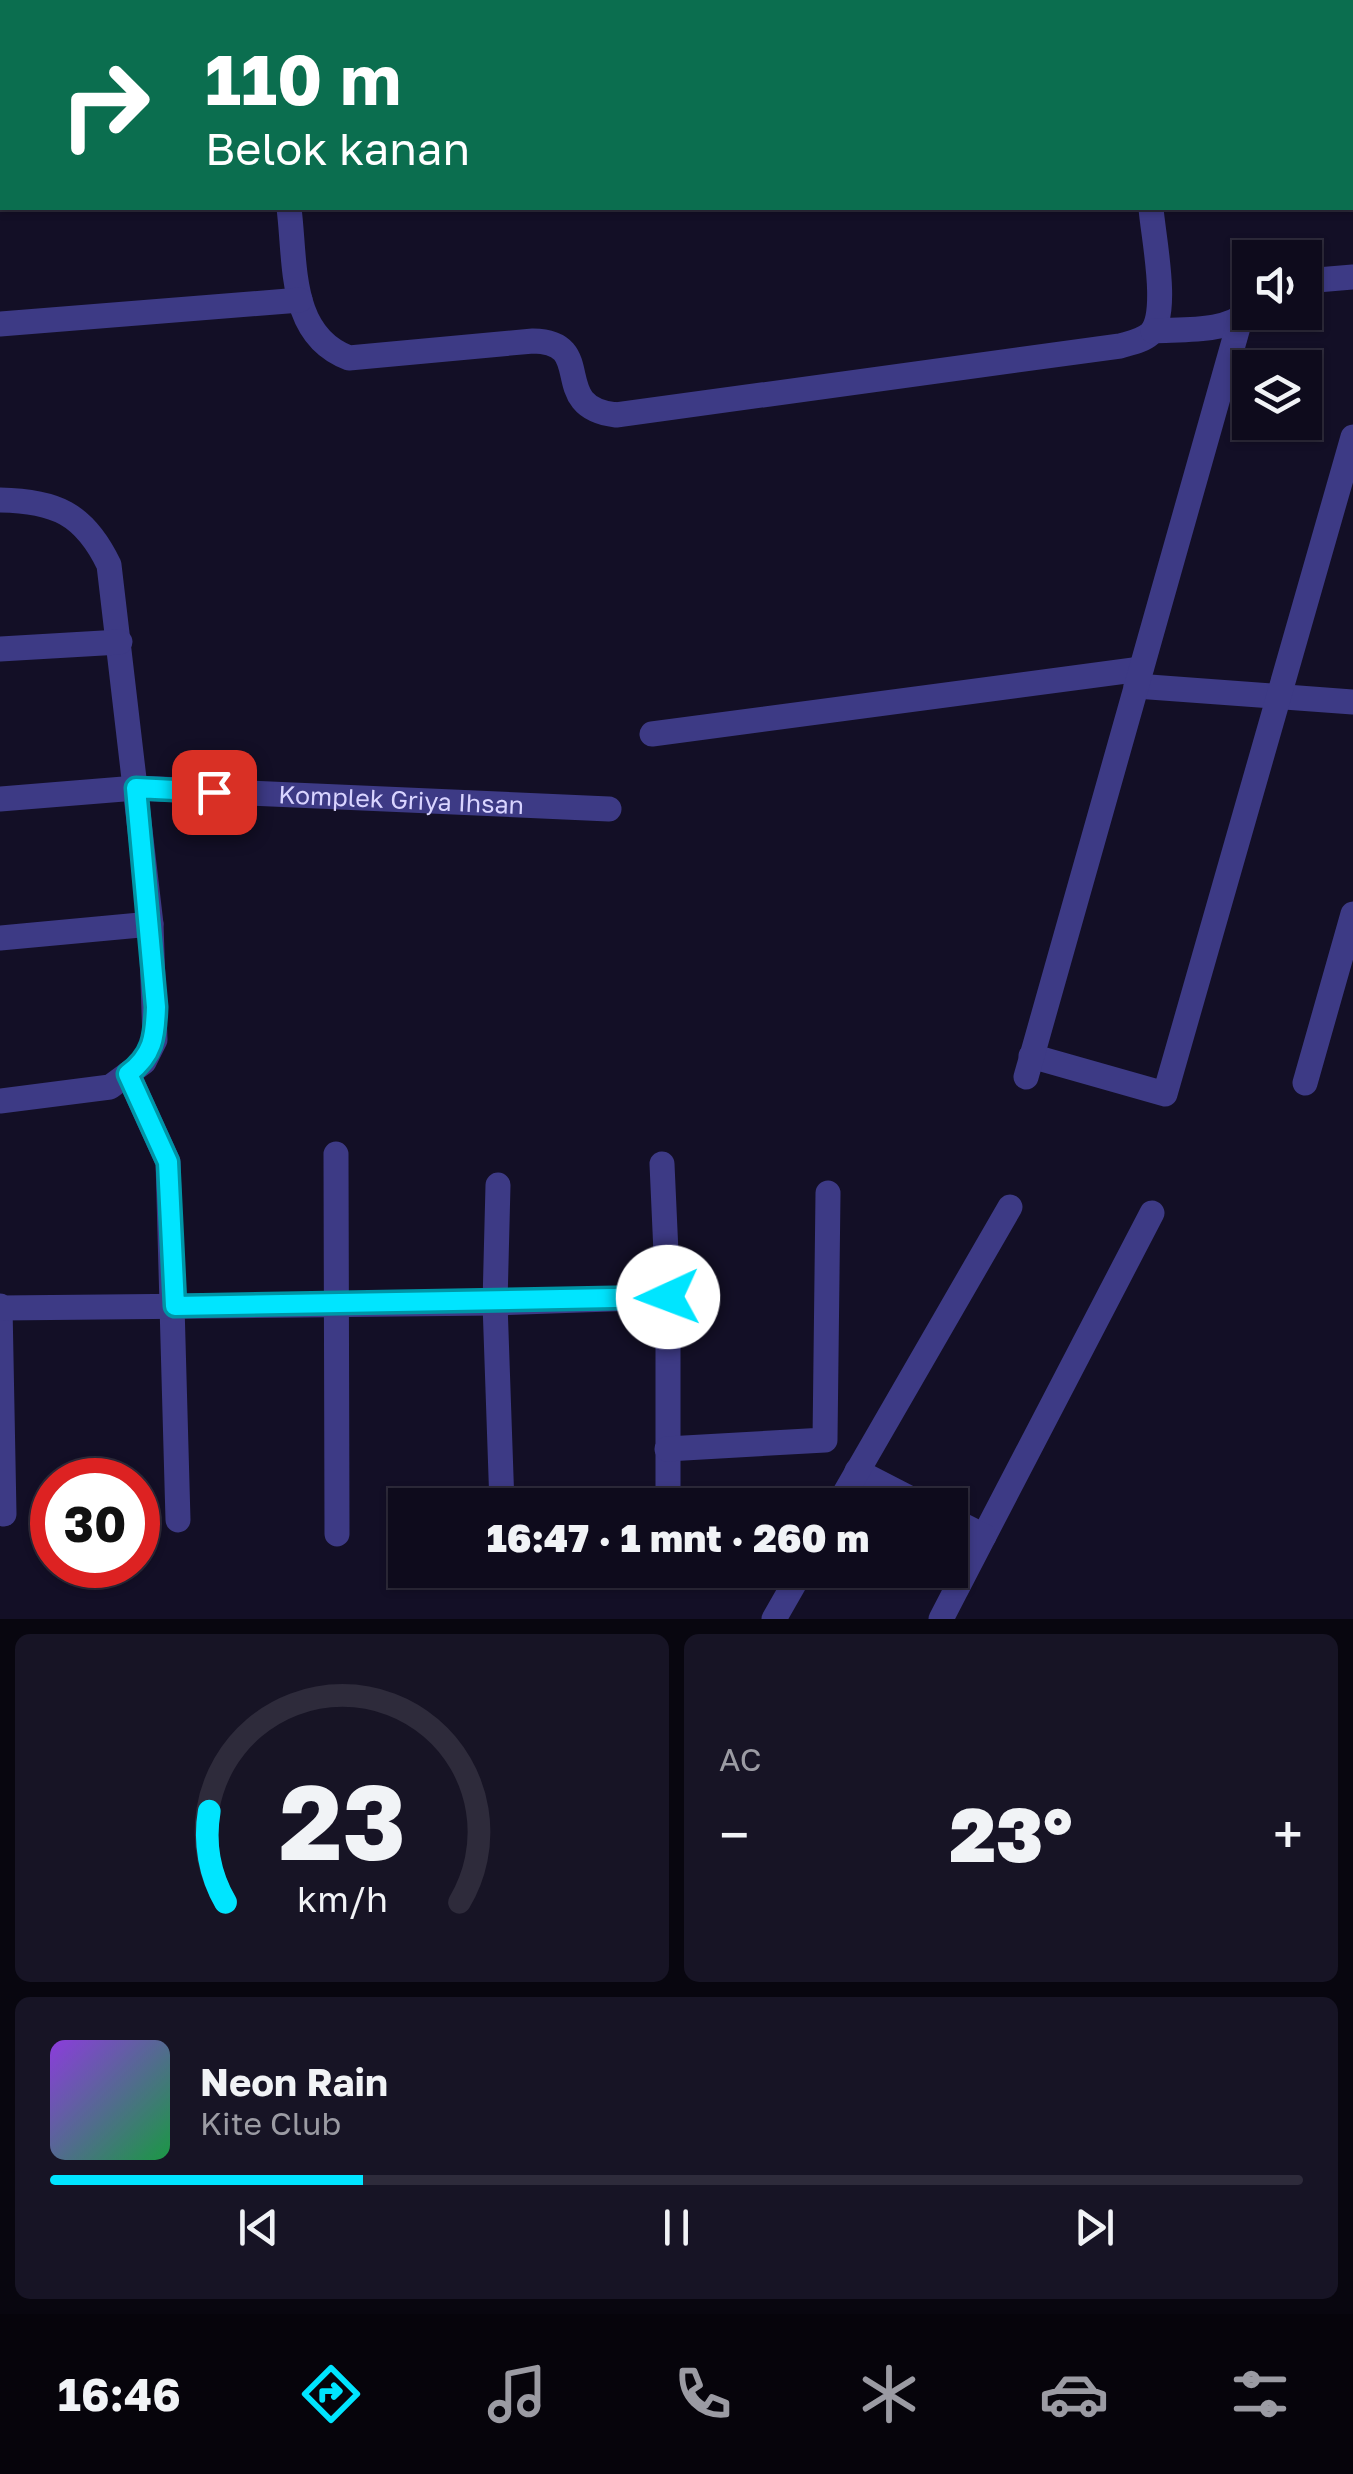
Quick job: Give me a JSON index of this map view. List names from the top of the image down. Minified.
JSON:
{"streets":{"street":["Komplek Griya Ihsan"]},"page":{"turn":["110 m","Belok kanan"],"limit":"30","trip":"16:47 · 1 mnt · 260 m","tile":"AC","heat":["−","23°","+"],"song":["Neon Rain","Kite Club"],"tabs":"16:46","gauge":["23","km/h"]}}
